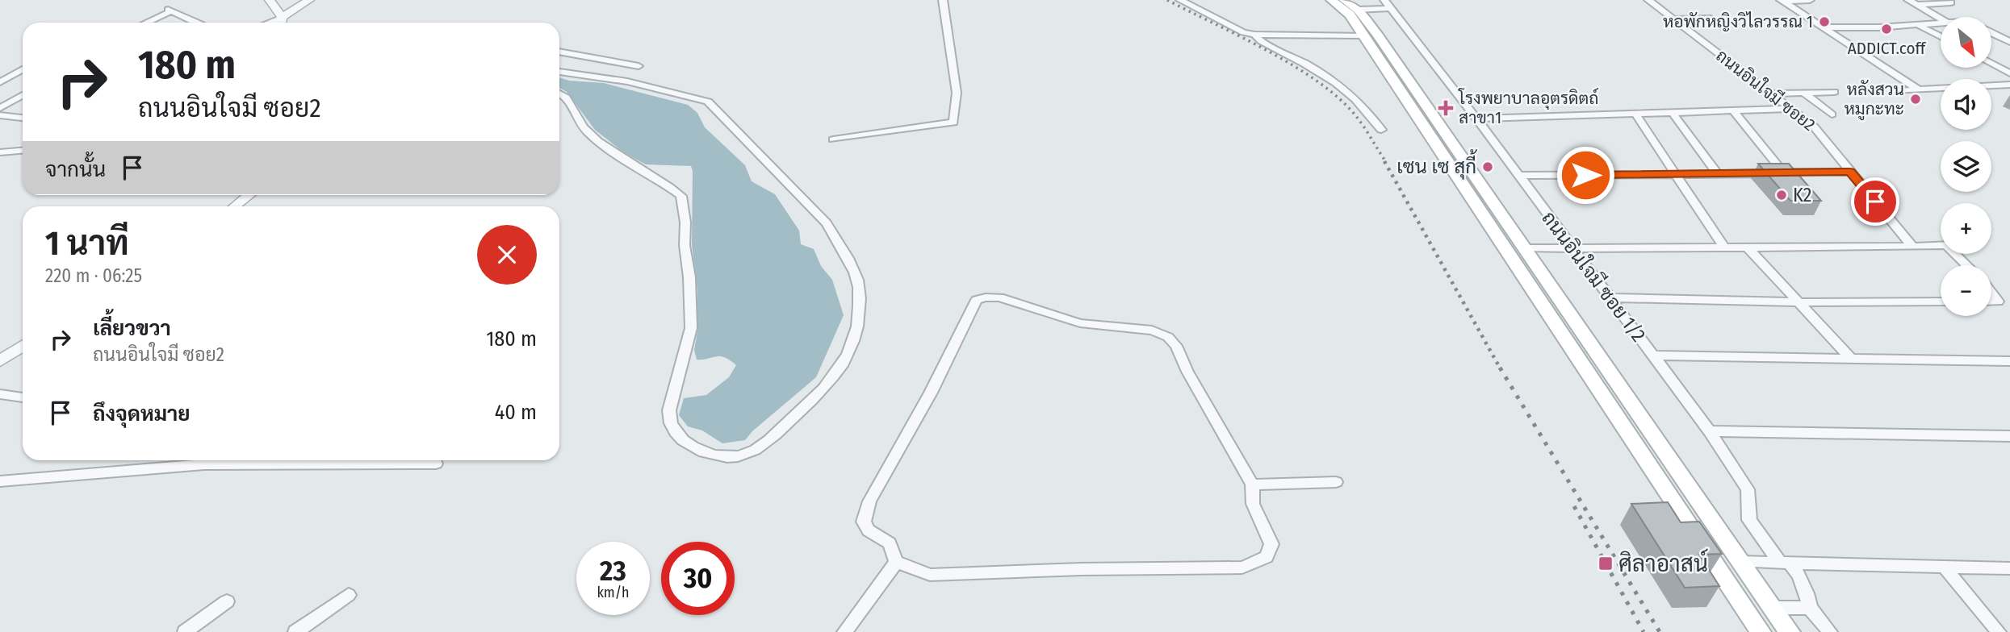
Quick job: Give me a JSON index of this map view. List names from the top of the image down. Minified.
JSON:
{"streets":{"street":["ถนนอินใจมี ซอย2","ถนนอินใจมี ซอย 1/2"]},"places":{"other":["หอพักหญิงวิไลวรรณ 1","ADDICT.coff","หลังสวน หมูกะทะ","เซน เซ สุกี้","K2"],"health":["โรงพยาบาลอุตรดิตถ์ สาขา1"],"transit":["ศิลาอาสน์"]},"north":"bottom right","page":{"map_buttons":["+","−"],"turn":["180 m","ถนนอินใจมี ซอย2"],"then":"จากนั้น","heading":["1 นาที","220 m · 06:25"],"list":[{"name":"เลี้ยวขวา","note":"ถนนอินใจมี ซอย2","value":"180 m"},{"name":"ถึงจุดหมาย","value":"40 m"}],"speed":"23 km/h","limit":"30"}}
